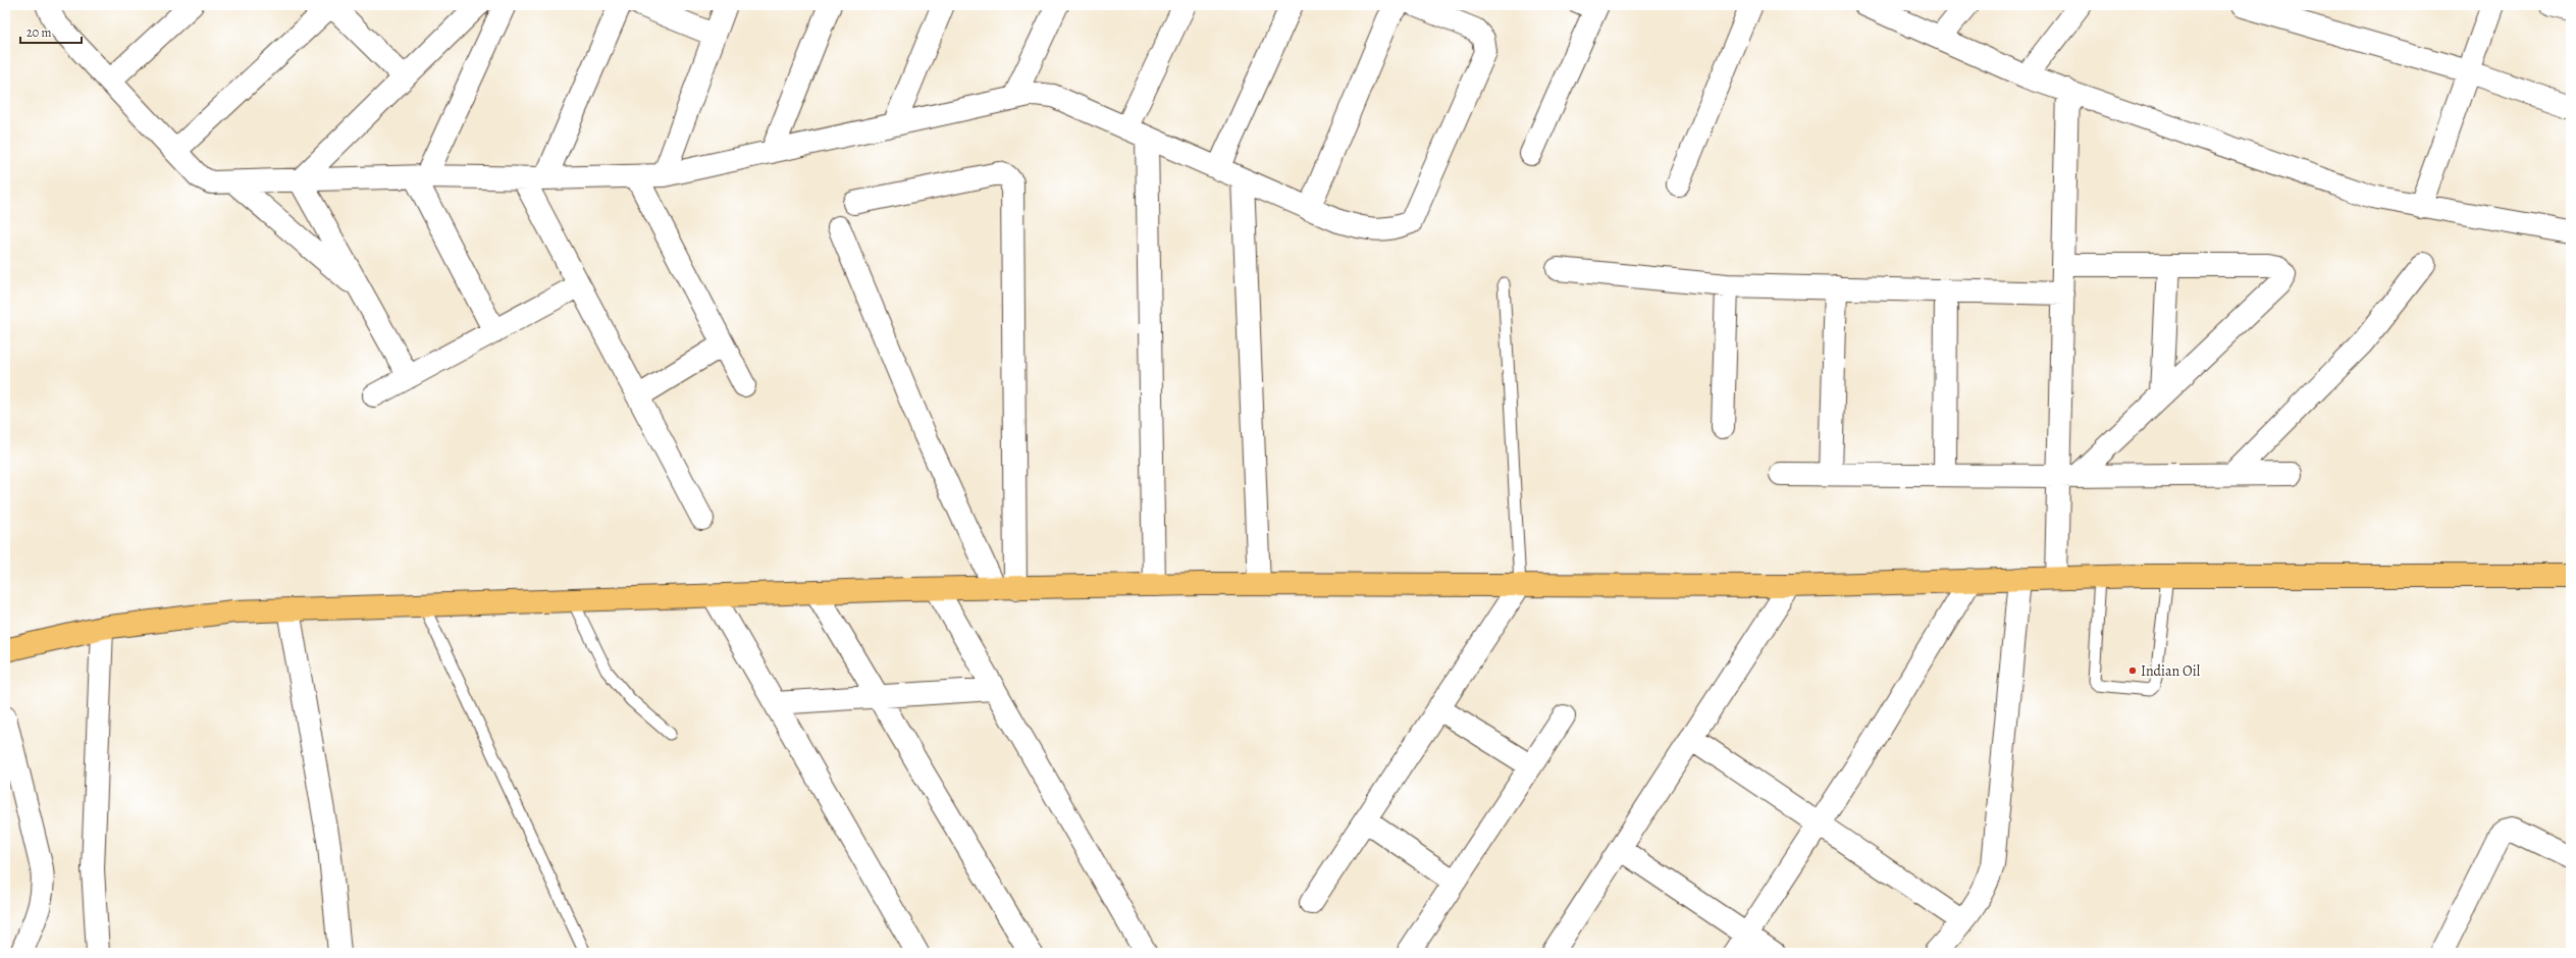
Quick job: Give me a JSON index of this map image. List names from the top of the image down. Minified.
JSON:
{"places":["Indian Oil"],"scale_bar":"20 m"}
